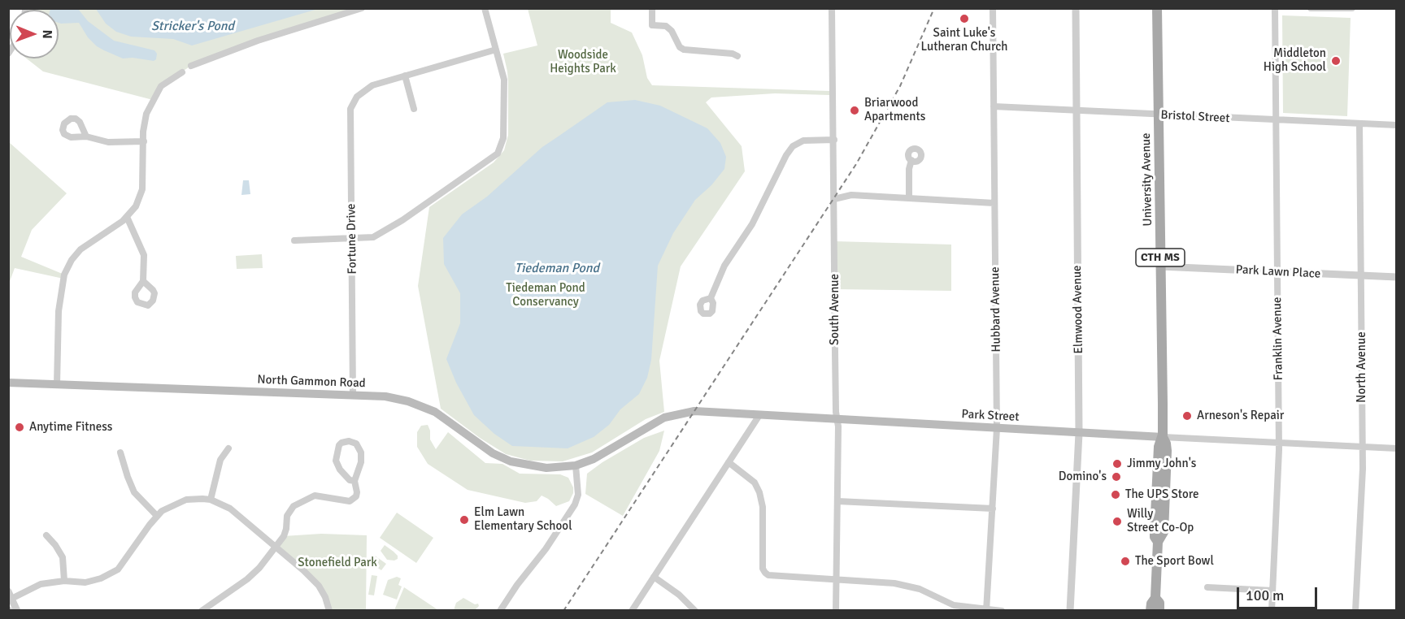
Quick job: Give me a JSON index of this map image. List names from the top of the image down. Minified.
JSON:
{"streets":{"main road":["University Avenue","CTH MS","North Gammon Road","Park Street"],"street":["Bristol Street","Fortune Drive","Park Lawn Place","South Avenue","Hubbard Avenue","Elmwood Avenue","Franklin Avenue","North Avenue"]},"crossings":[["Bristol Street","University Avenue"],["Bristol Street","Hubbard Avenue"],["Bristol Street","Elmwood Avenue"],["Bristol Street","Franklin Avenue"],["Bristol Street","North Avenue"],["University Avenue","Park Lawn Place"],["University Avenue","Park Street"],["Fortune Drive","North Gammon Road"],["Park Lawn Place","Franklin Avenue"],["Park Lawn Place","North Avenue"],["South Avenue","Park Street"],["Hubbard Avenue","Park Street"],["Elmwood Avenue","Park Street"],["Franklin Avenue","Park Street"],["North Avenue","Park Street"],["North Gammon Road","Park Street"]],"water":["Stricker's Pond","Tiedeman Pond"],"parks":["Woodside Heights Park","Tiedeman Pond Conservancy","Stonefield Park"],"places":["Saint Luke's Lutheran Church","Middleton High School","Briarwood Apartments","Arneson's Repair","Anytime Fitness","Jimmy John's","Domino's","The UPS Store","Elm Lawn Elementary School","Willy Street Co-Op","The Sport Bowl"],"scale_bar":"100 m","north":"right"}
